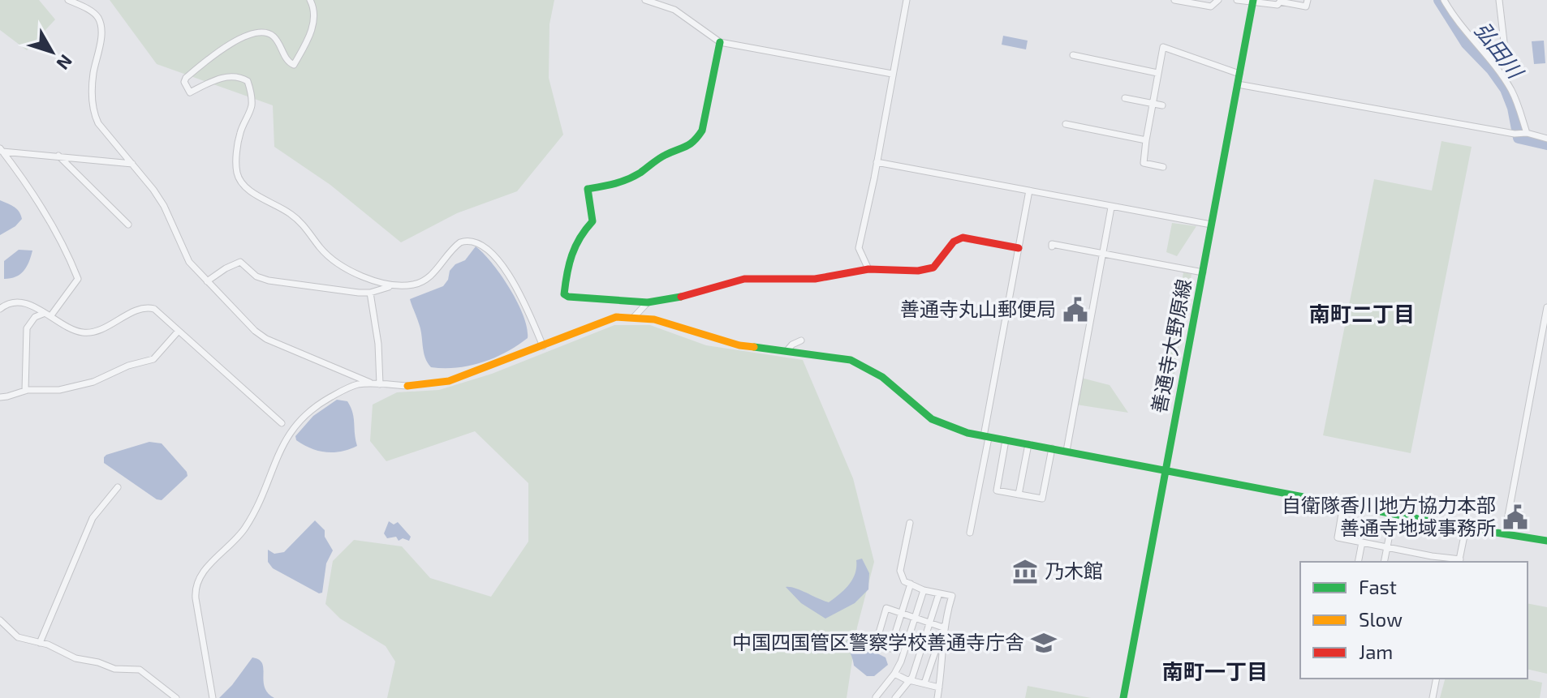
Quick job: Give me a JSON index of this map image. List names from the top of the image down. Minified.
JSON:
{"streets":{"street":["善通寺大野原線"]},"districts":["南町二丁目","南町一丁目"],"water":["弘田川"],"places":{"public building":["善通寺丸山郵便局","自衛隊香川地方協力本部 善通寺地域事務所"],"museum":["乃木館"],"school or university":["中国四国管区警察学校善通寺庁舎"]},"legend":["Fast","Slow","Jam"],"north":"bottom right"}
